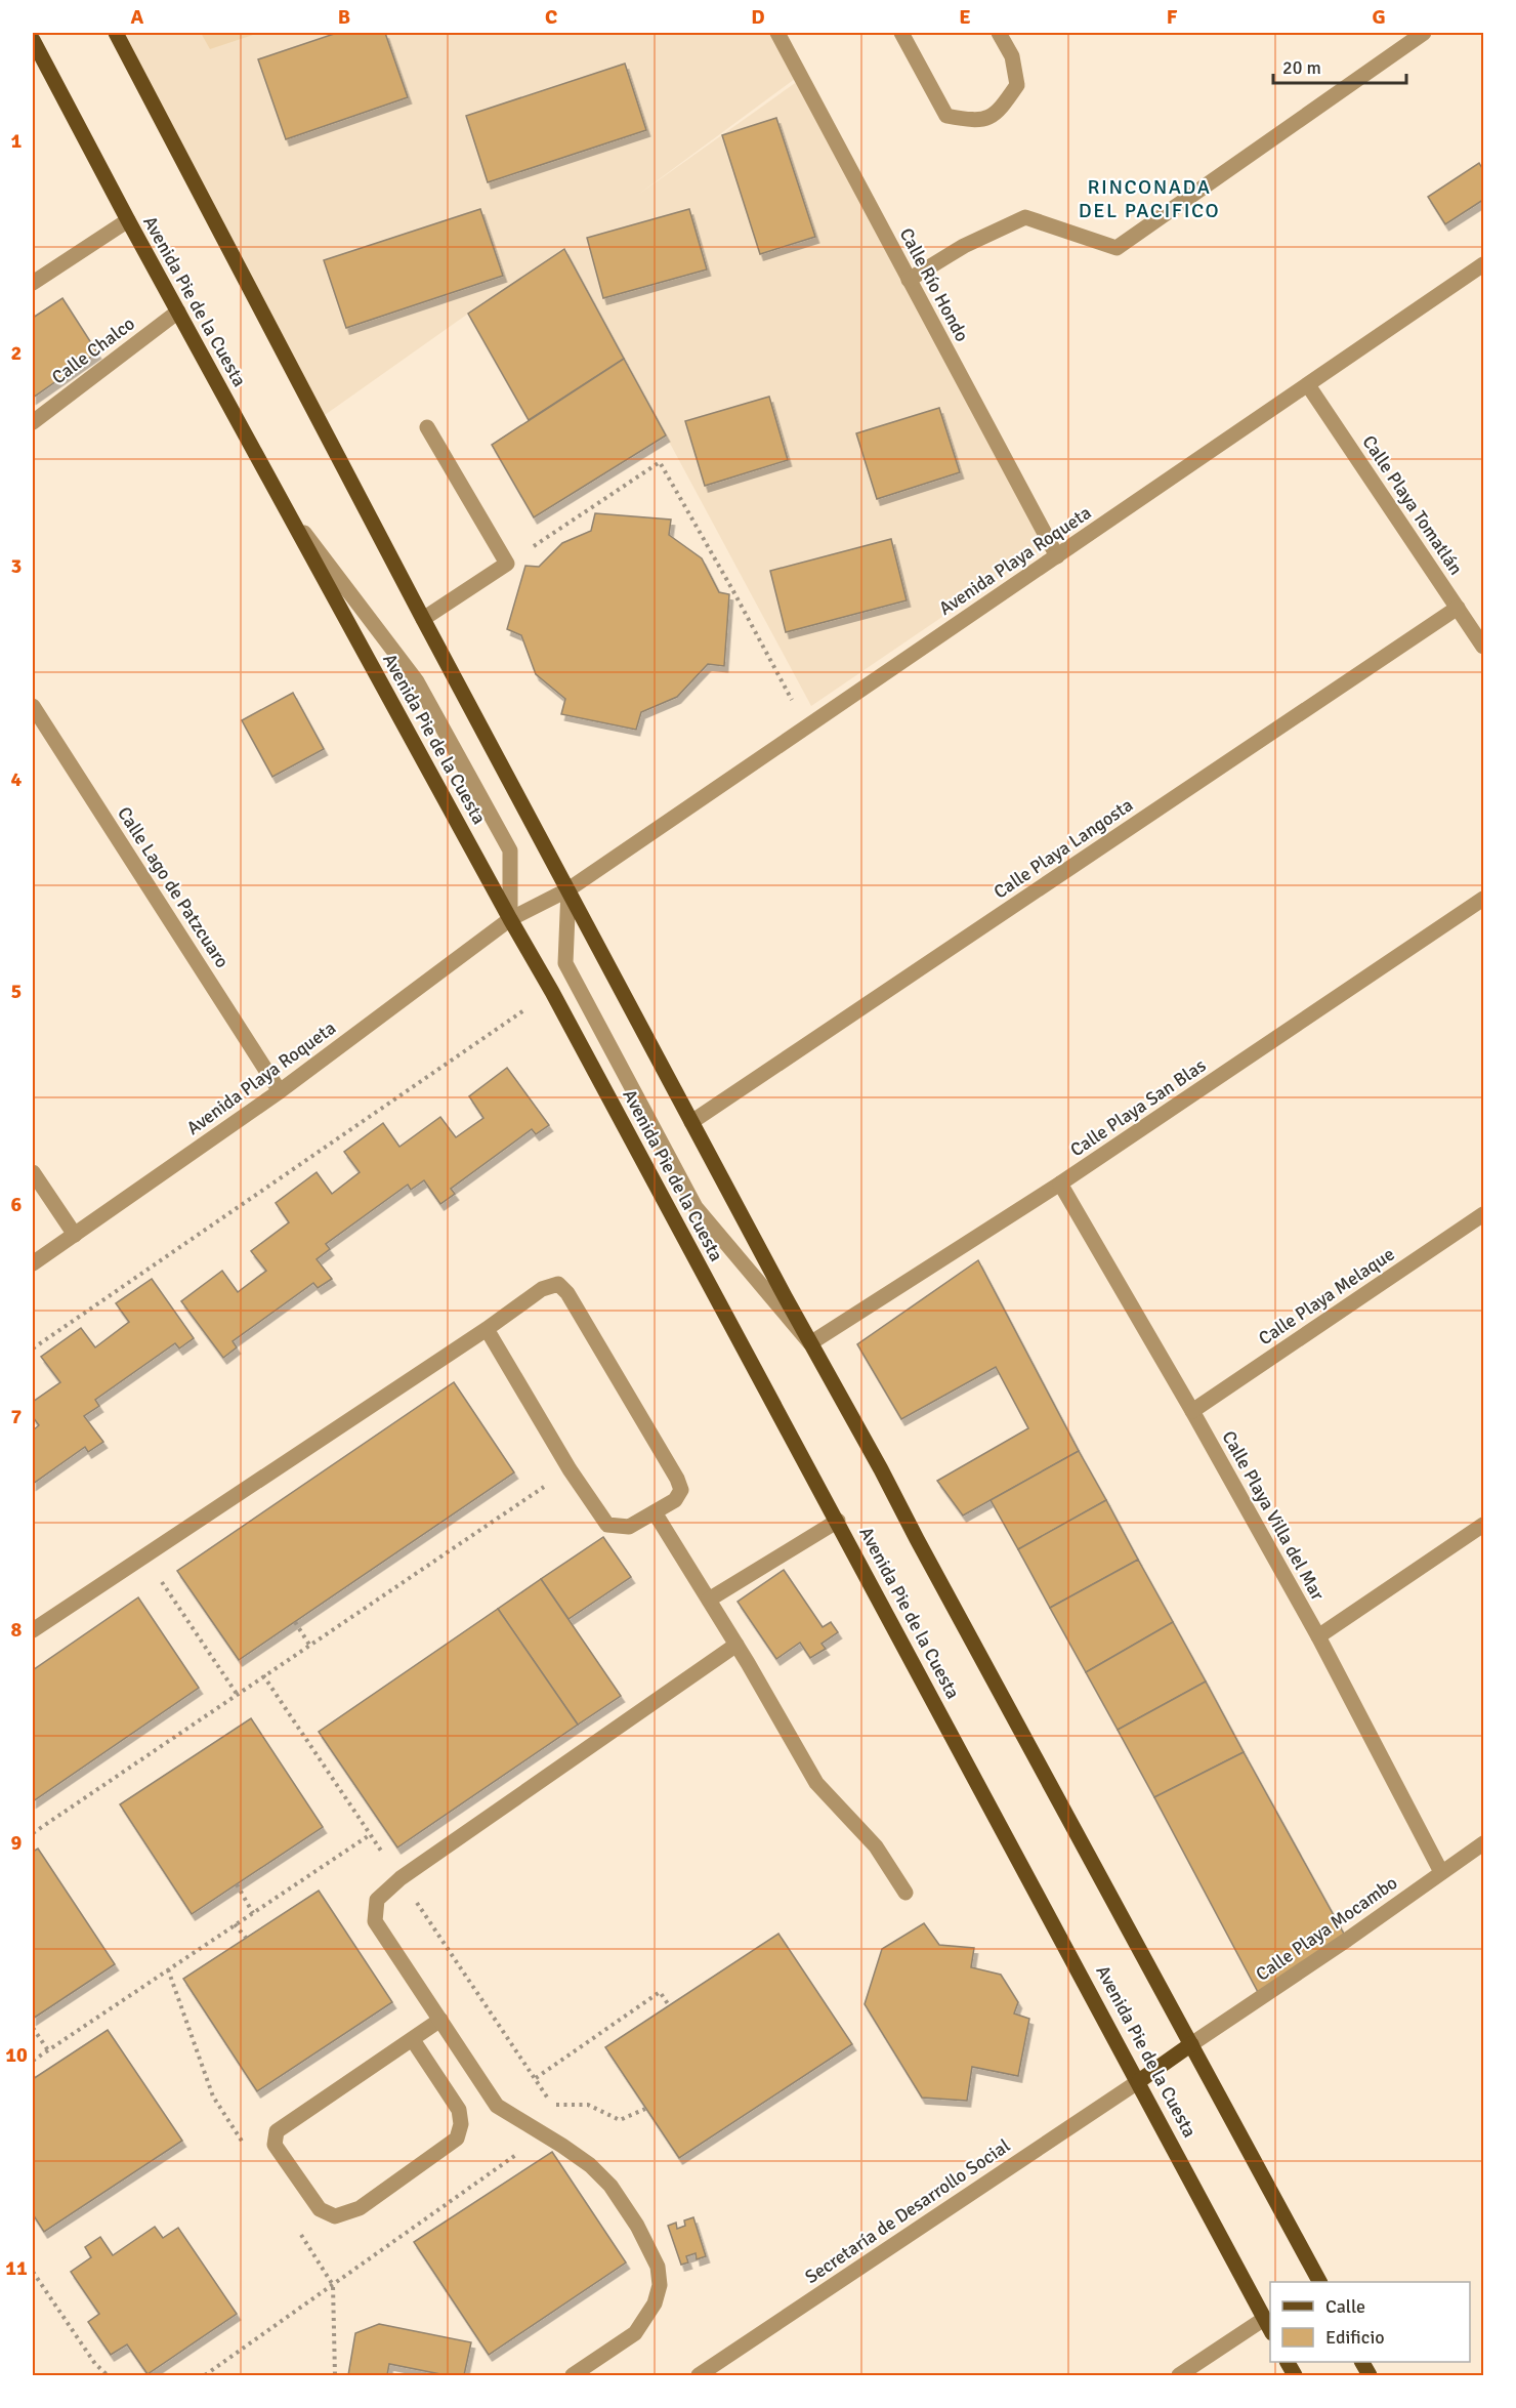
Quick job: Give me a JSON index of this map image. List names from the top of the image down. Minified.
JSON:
{"streets":{"main road":["Avenida Pie de la Cuesta"],"street":["Calle Río Hondo","Calle Chalco","Calle Playa Tomatlán","Avenida Playa Roqueta","Calle Playa Langosta","Calle Lago de Patzcuaro","Calle Playa San Blas","Calle Playa Melaque","Calle Playa Villa del Mar","Calle Playa Mocambo","Secretaría de Desarrollo Social"]},"crossings":[["Calle Río Hondo","Avenida Playa Roqueta"],["Avenida Pie de la Cuesta","Calle Chalco"],["Avenida Pie de la Cuesta","Avenida Playa Roqueta"],["Avenida Pie de la Cuesta","Secretaría de Desarrollo Social"],["Calle Playa Tomatlán","Avenida Playa Roqueta"],["Calle Playa Tomatlán","Calle Playa Langosta"],["Avenida Playa Roqueta","Calle Lago de Patzcuaro"],["Calle Playa San Blas","Calle Playa Villa del Mar"],["Calle Playa Melaque","Calle Playa Villa del Mar"],["Calle Playa Villa del Mar","Calle Playa Mocambo"]],"districts":["RINCONADA DEL PACIFICO"],"legend":["Calle","Edificio"],"scale_bar":"20 m","grid":{"columns":["A","B","C","D","E","F","G"],"rows":["1","2","3","4","5","6","7","8","9","10","11"]}}
